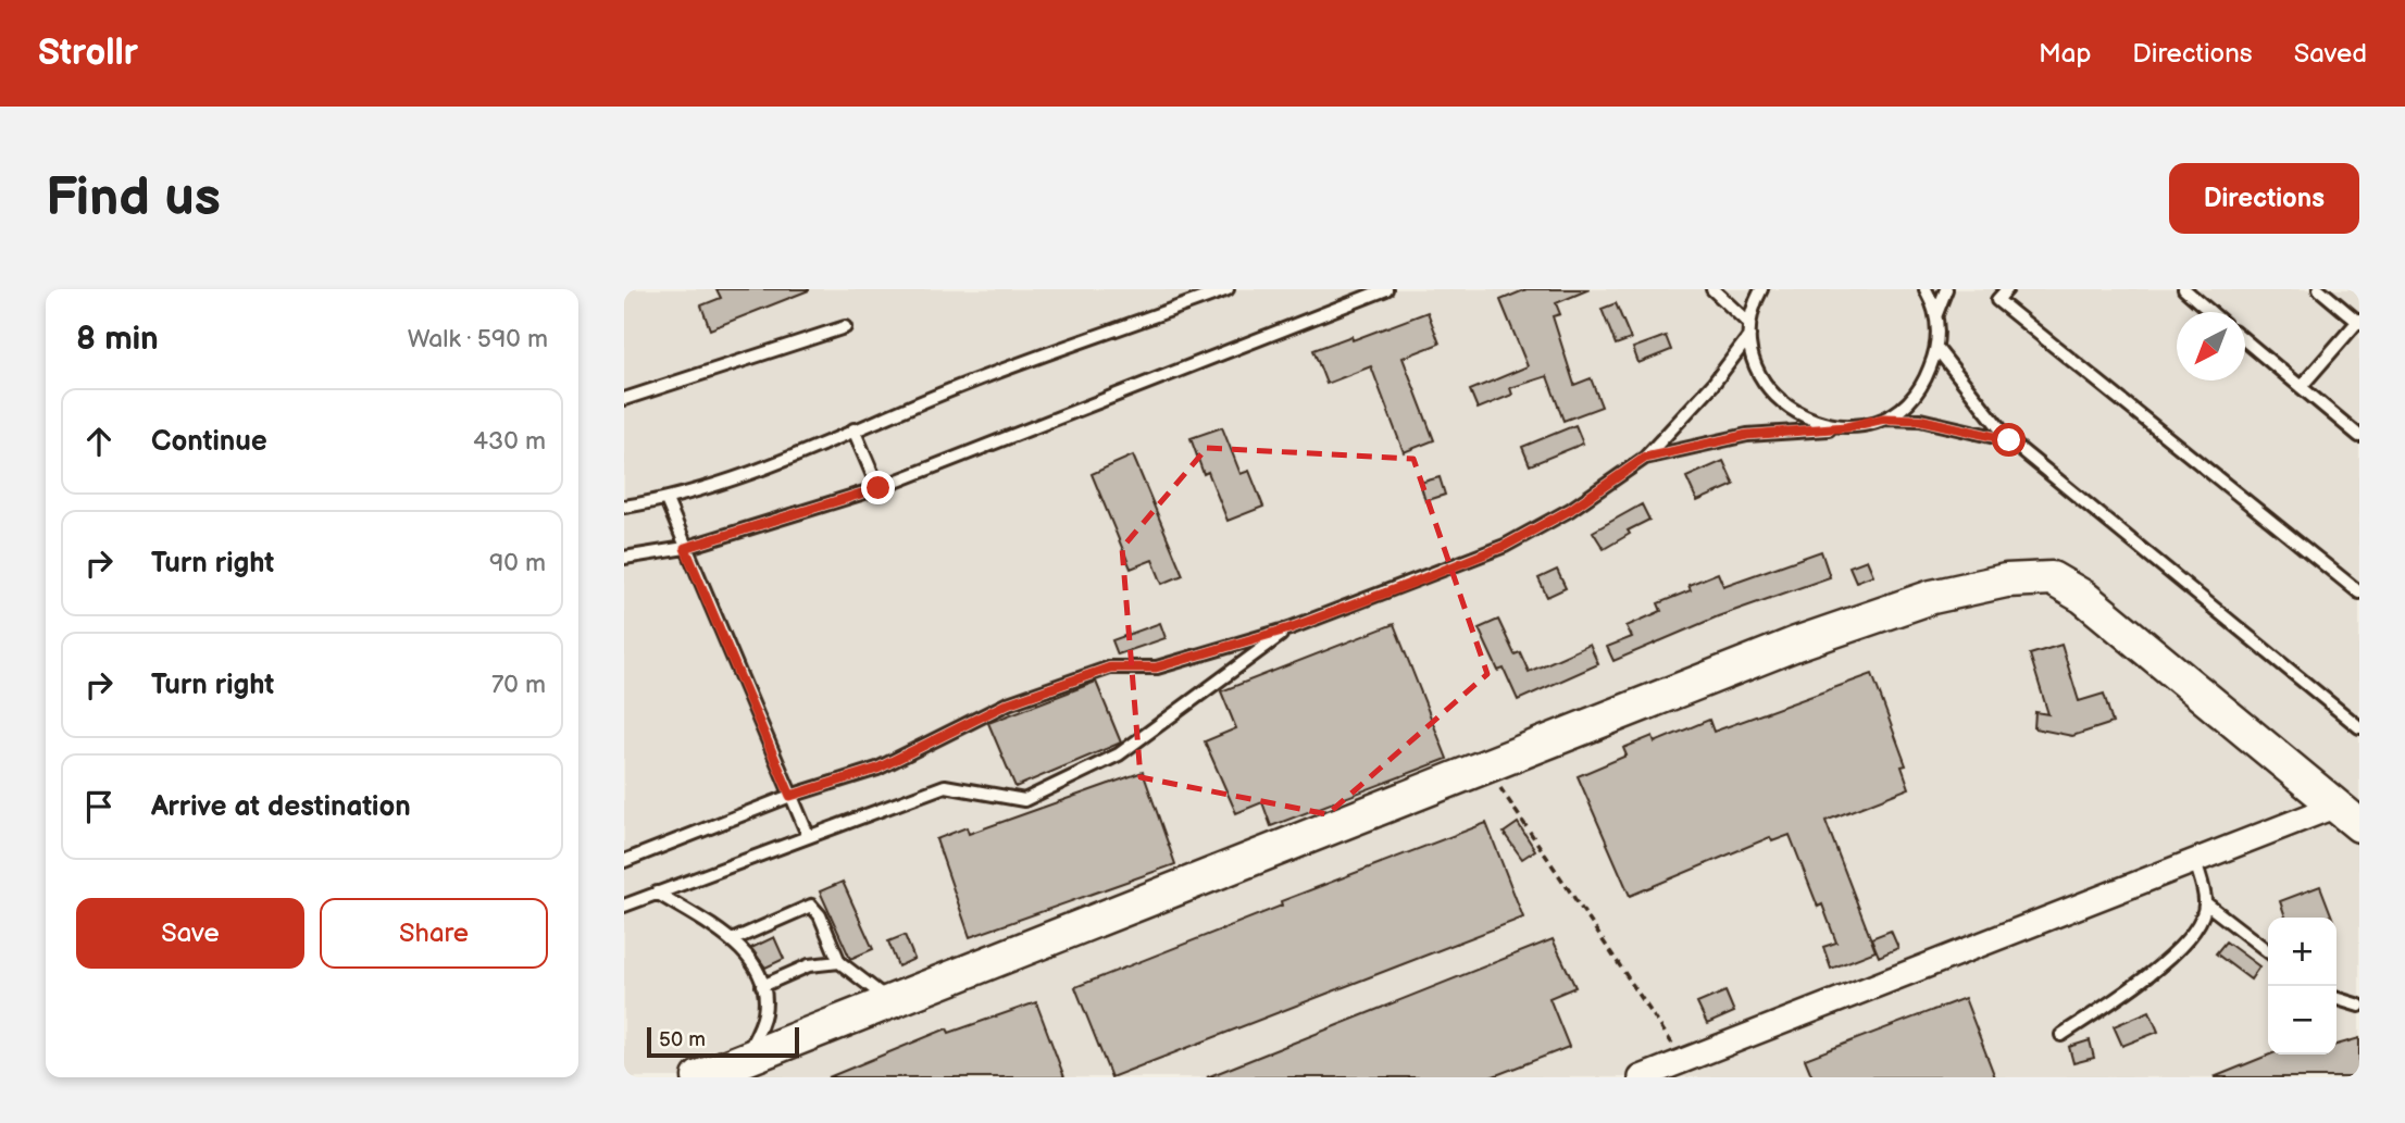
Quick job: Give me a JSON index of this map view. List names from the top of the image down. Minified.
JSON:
{"scale_bar":"50 m","north":"bottom left","page":{"header":"Strollr","nav":["Map","Directions","Saved"],"buttons":["Directions",["Save","Share"]],"title":"Find us","heading":["8 min","Walk · 590 m"],"list":[["Continue","430 m"],["Turn right","90 m"],["Turn right","70 m"],"Arrive at destination"],"map_buttons":["+","−"],"scale":"50 m"}}
